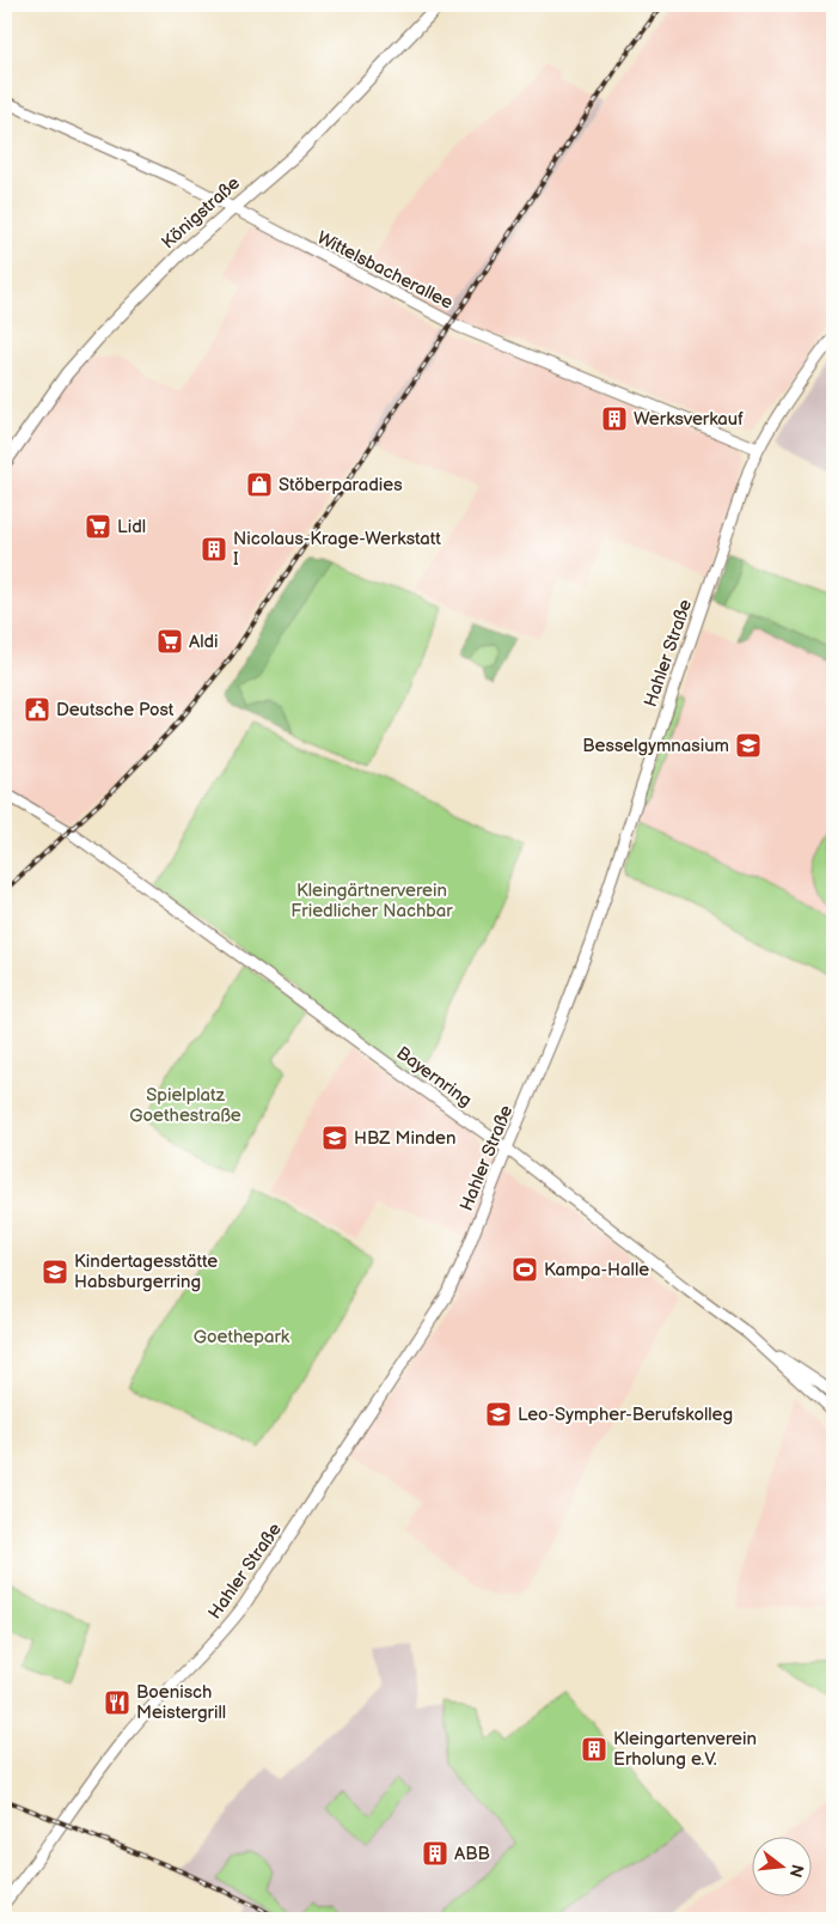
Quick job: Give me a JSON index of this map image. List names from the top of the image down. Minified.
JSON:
{"streets":{"main road":["Königstraße"],"street":["Wittelsbacherallee","Hahler Straße","Bayernring"]},"crossings":[["Königstraße","Wittelsbacherallee"],["Wittelsbacherallee","Hahler Straße"],["Hahler Straße","Bayernring"]],"parks":["Kleingärtnerverein Friedlicher Nachbar","Spielplatz Goethestraße","Goethepark"],"places":{"building":["Werksverkauf","Nicolaus-Krage-Werkstatt I","Kleingartenverein Erholung e.V.","ABB"],"shop":["Stöberparadies"],"supermarket":["Lidl","Aldi"],"public building":["Deutsche Post"],"school or university":["Besselgymnasium","HBZ Minden","Kindertagesstätte Habsburgerring","Leo-Sympher-Berufskolleg"],"sports":["Kampa-Halle"],"restaurant":["Boenisch Meistergrill"]},"north":"right"}
